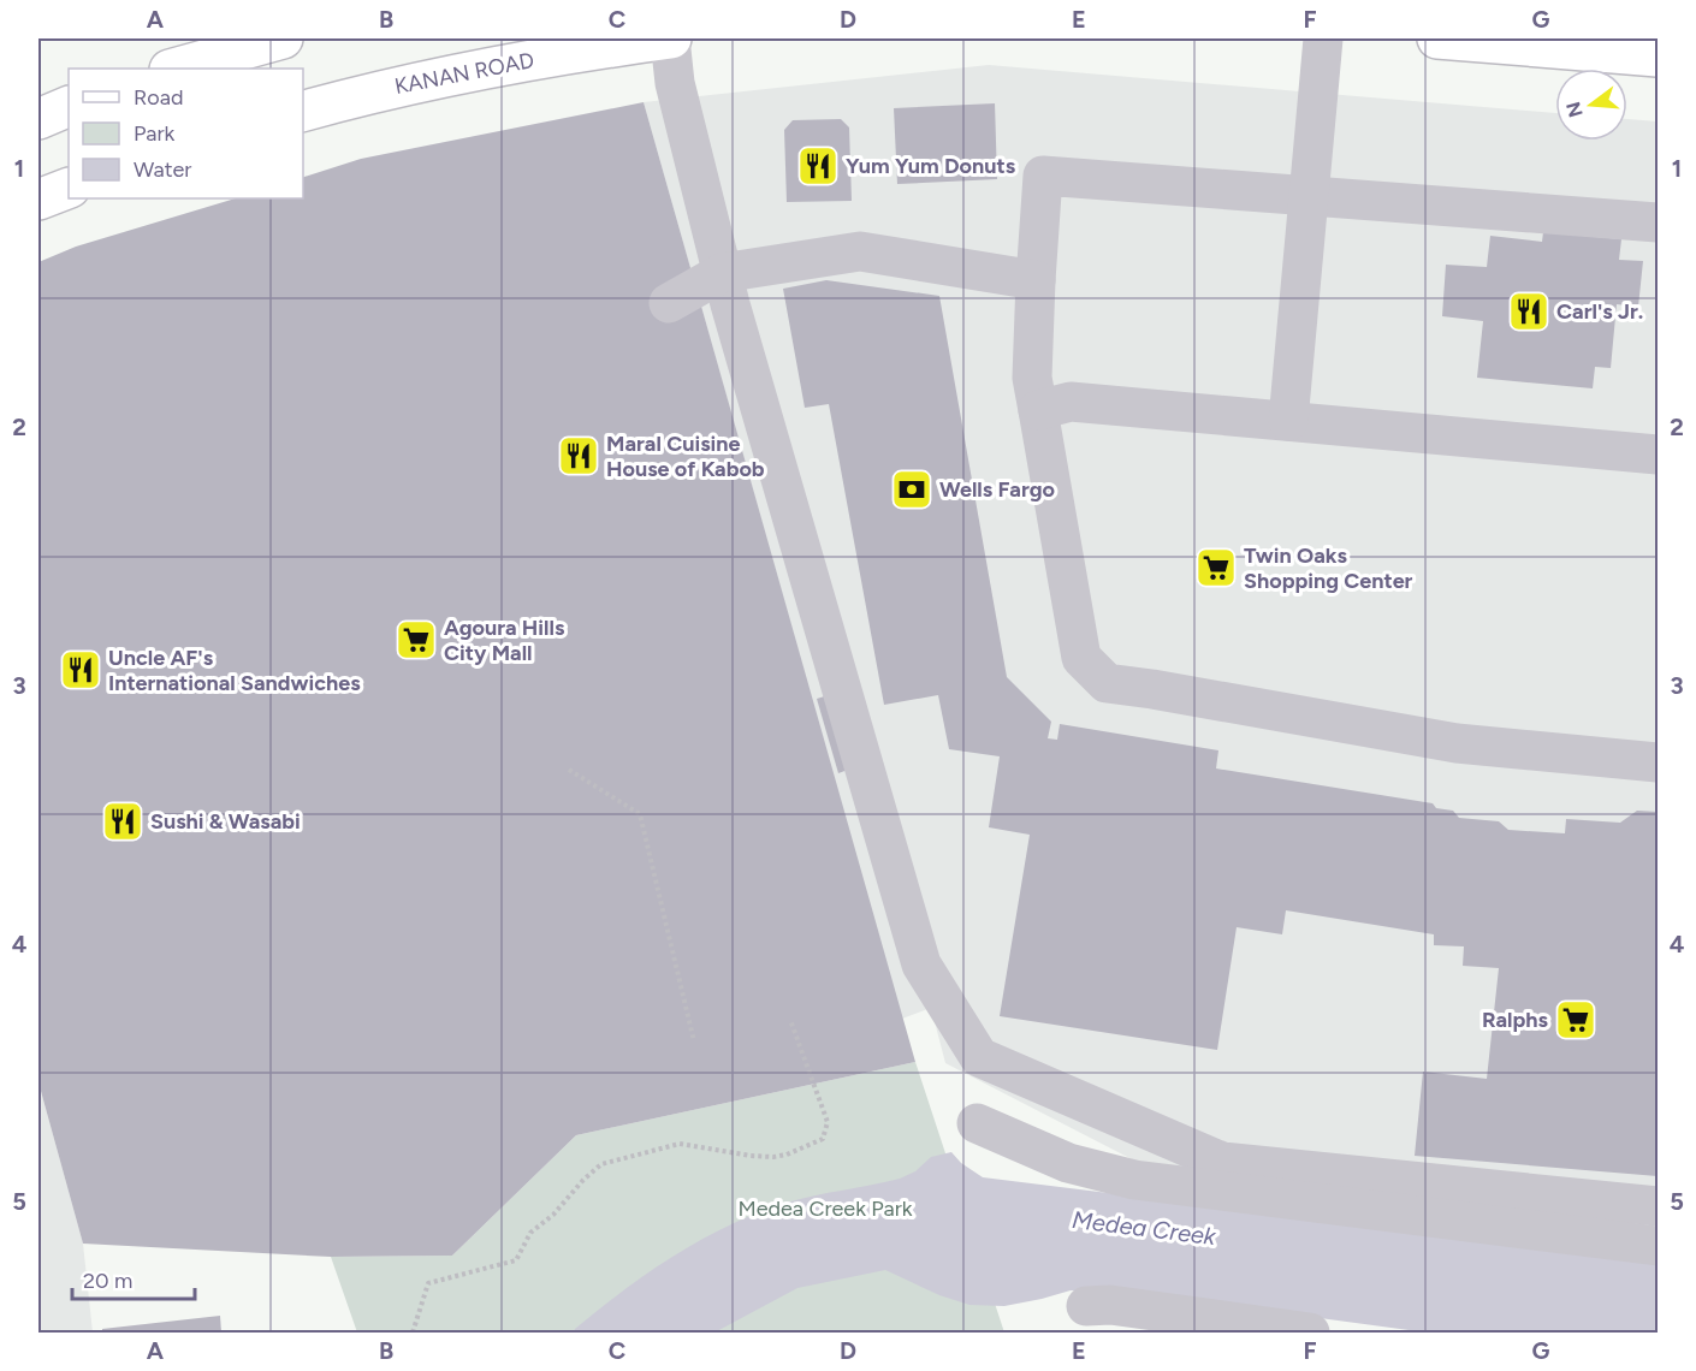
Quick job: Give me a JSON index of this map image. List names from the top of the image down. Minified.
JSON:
{"streets":{"main road":["KANAN ROAD"]},"water":["Medea Creek"],"parks":["Medea Creek Park"],"places":{"restaurant":["Yum Yum Donuts","Carl's Jr.","Maral Cuisine House of Kabob","Uncle AF's International Sandwiches","Sushi & Wasabi"],"bank":["Wells Fargo"],"supermarket":["Twin Oaks Shopping Center","Agoura Hills City Mall","Ralphs"]},"legend":["Road","Park","Water"],"scale_bar":"20 m","north":"left","grid":{"columns":["A","B","C","D","E","F","G"],"rows":["1","2","3","4","5"]}}
